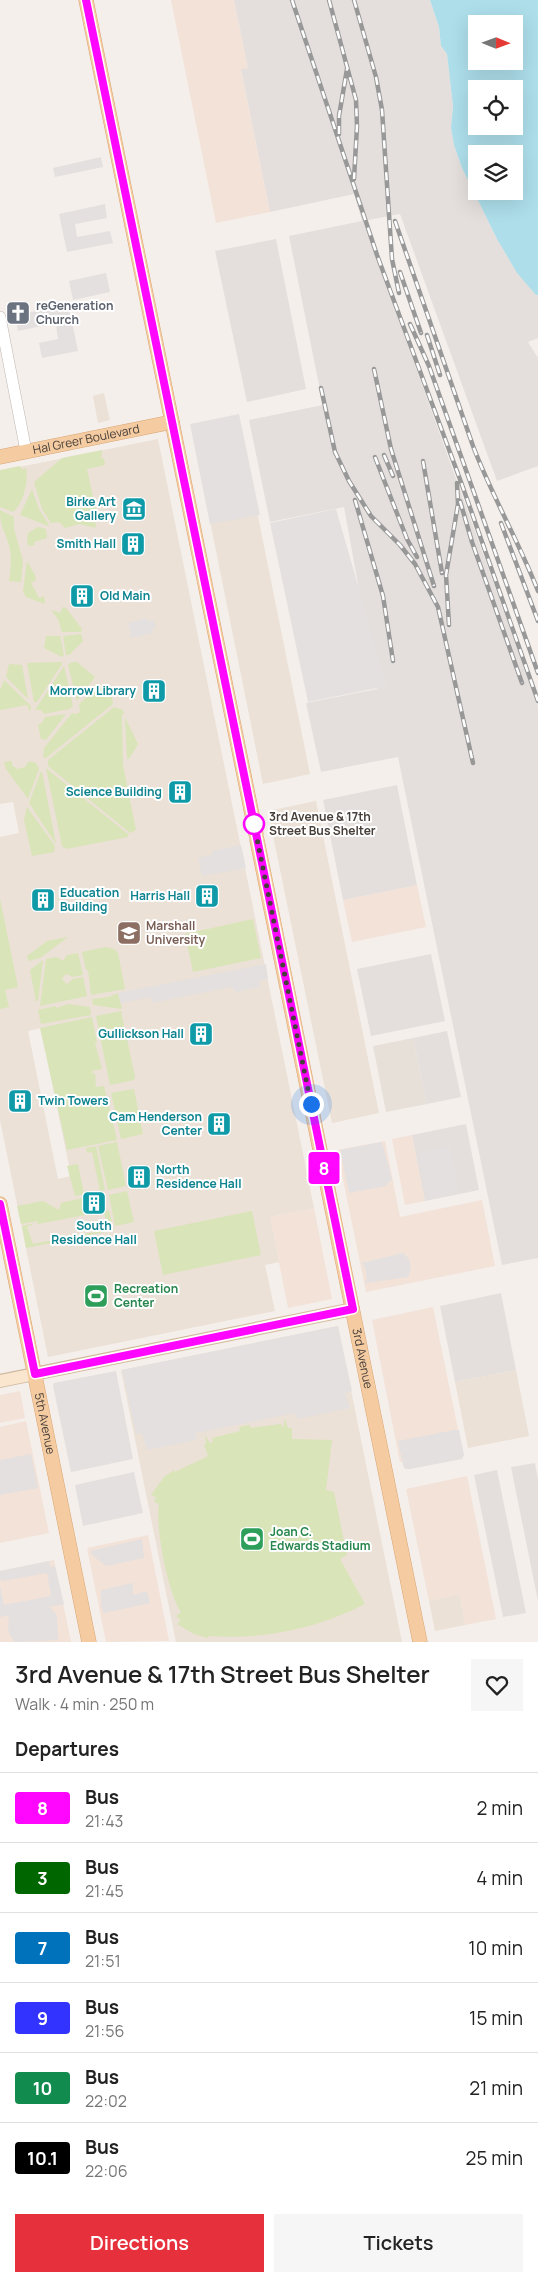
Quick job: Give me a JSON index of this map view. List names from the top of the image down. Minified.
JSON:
{"streets":{"main road":["Hal Greer Boulevard","3rd Avenue","5th Avenue"]},"crossings":[["Hal Greer Boulevard","3rd Avenue"]],"places":{"church":["reGeneration Church"],"museum":["Birke Art Gallery"],"building":["Smith Hall","Old Main","Morrow Library","Science Building","Harris Hall","Education Building","Gullickson Hall","Twin Towers","Cam Henderson Center","North Residence Hall","South Residence Hall"],"other":["3rd Avenue & 17th Street Bus Shelter"],"school or university":["Marshall University"],"sports":["Recreation Center","Joan C. Edwards Stadium"]},"lines":["bus line 8"],"north":"right","page":{"on_map":"8","heading":[["3rd Avenue & 17th Street Bus Shelter","Walk · 4 min · 250 m"],"Departures"],"list":[{"mark":"8","name":"Bus","note":"21:43","value":"2 min"},{"mark":"3","name":"Bus","note":"21:45","value":"4 min"},{"mark":"7","name":"Bus","note":"21:51","value":"10 min"},{"mark":"9","name":"Bus","note":"21:56","value":"15 min"},{"mark":"10","name":"Bus","note":"22:02","value":"21 min"},{"mark":"10.1","name":"Bus","note":"22:06","value":"25 min"}],"buttons":["Directions","Tickets"]}}
